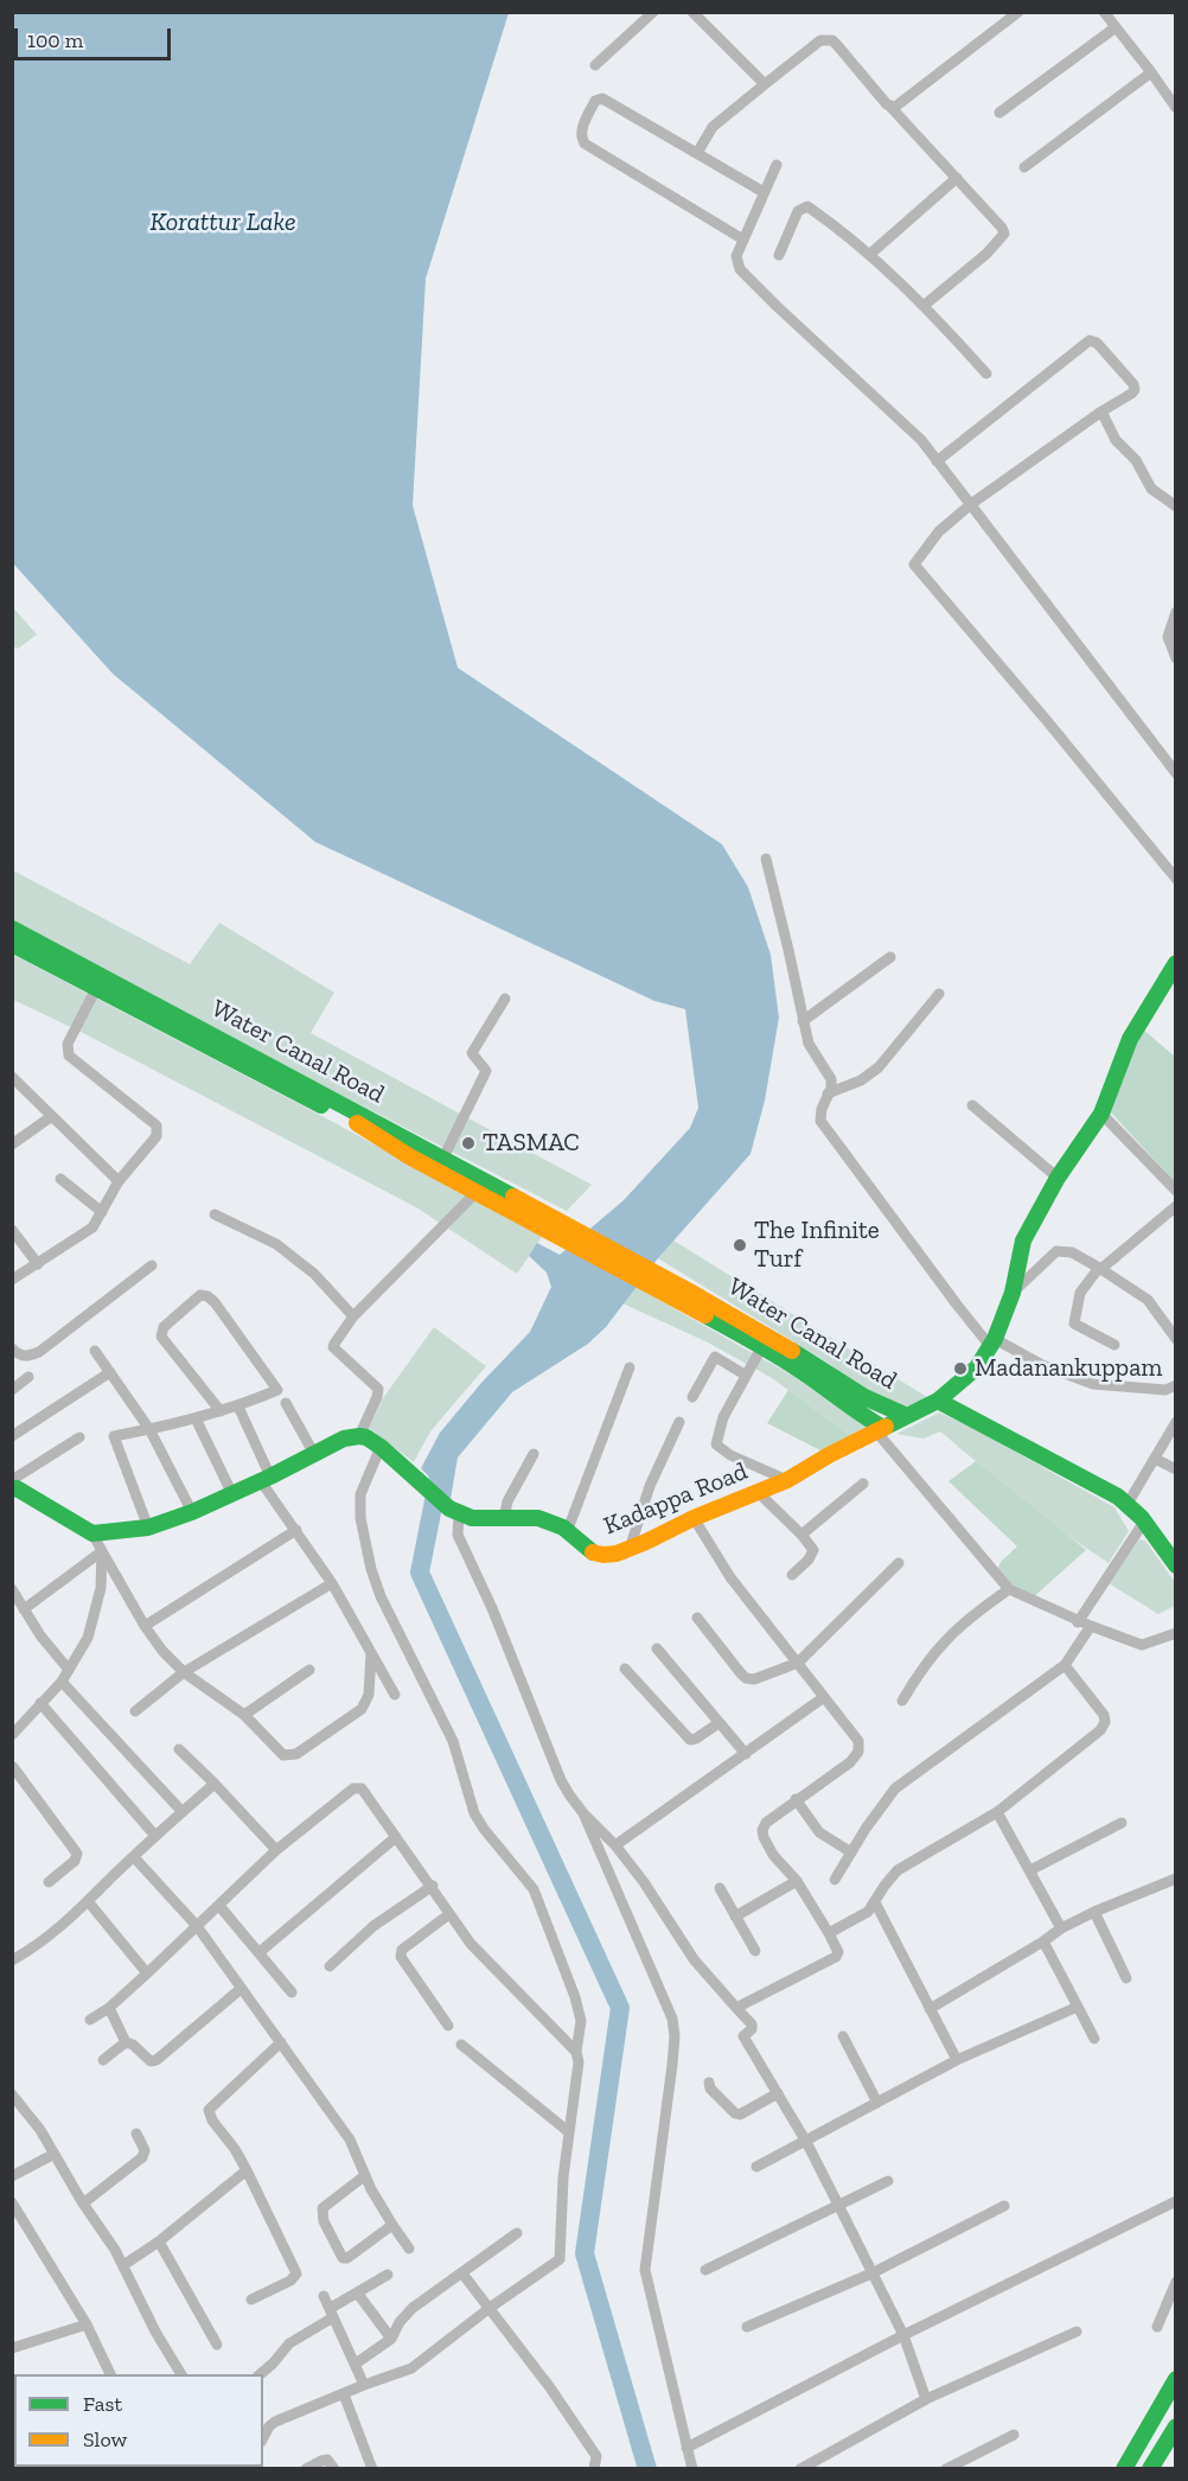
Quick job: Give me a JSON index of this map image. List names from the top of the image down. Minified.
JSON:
{"streets":{"main road":["Water Canal Road","Kadappa Road"]},"crossings":[["Water Canal Road","Kadappa Road"]],"water":["Korattur Lake"],"places":["TASMAC","The Infinite Turf","Madanankuppam"],"legend":["Fast","Slow"],"scale_bar":"100 m"}
